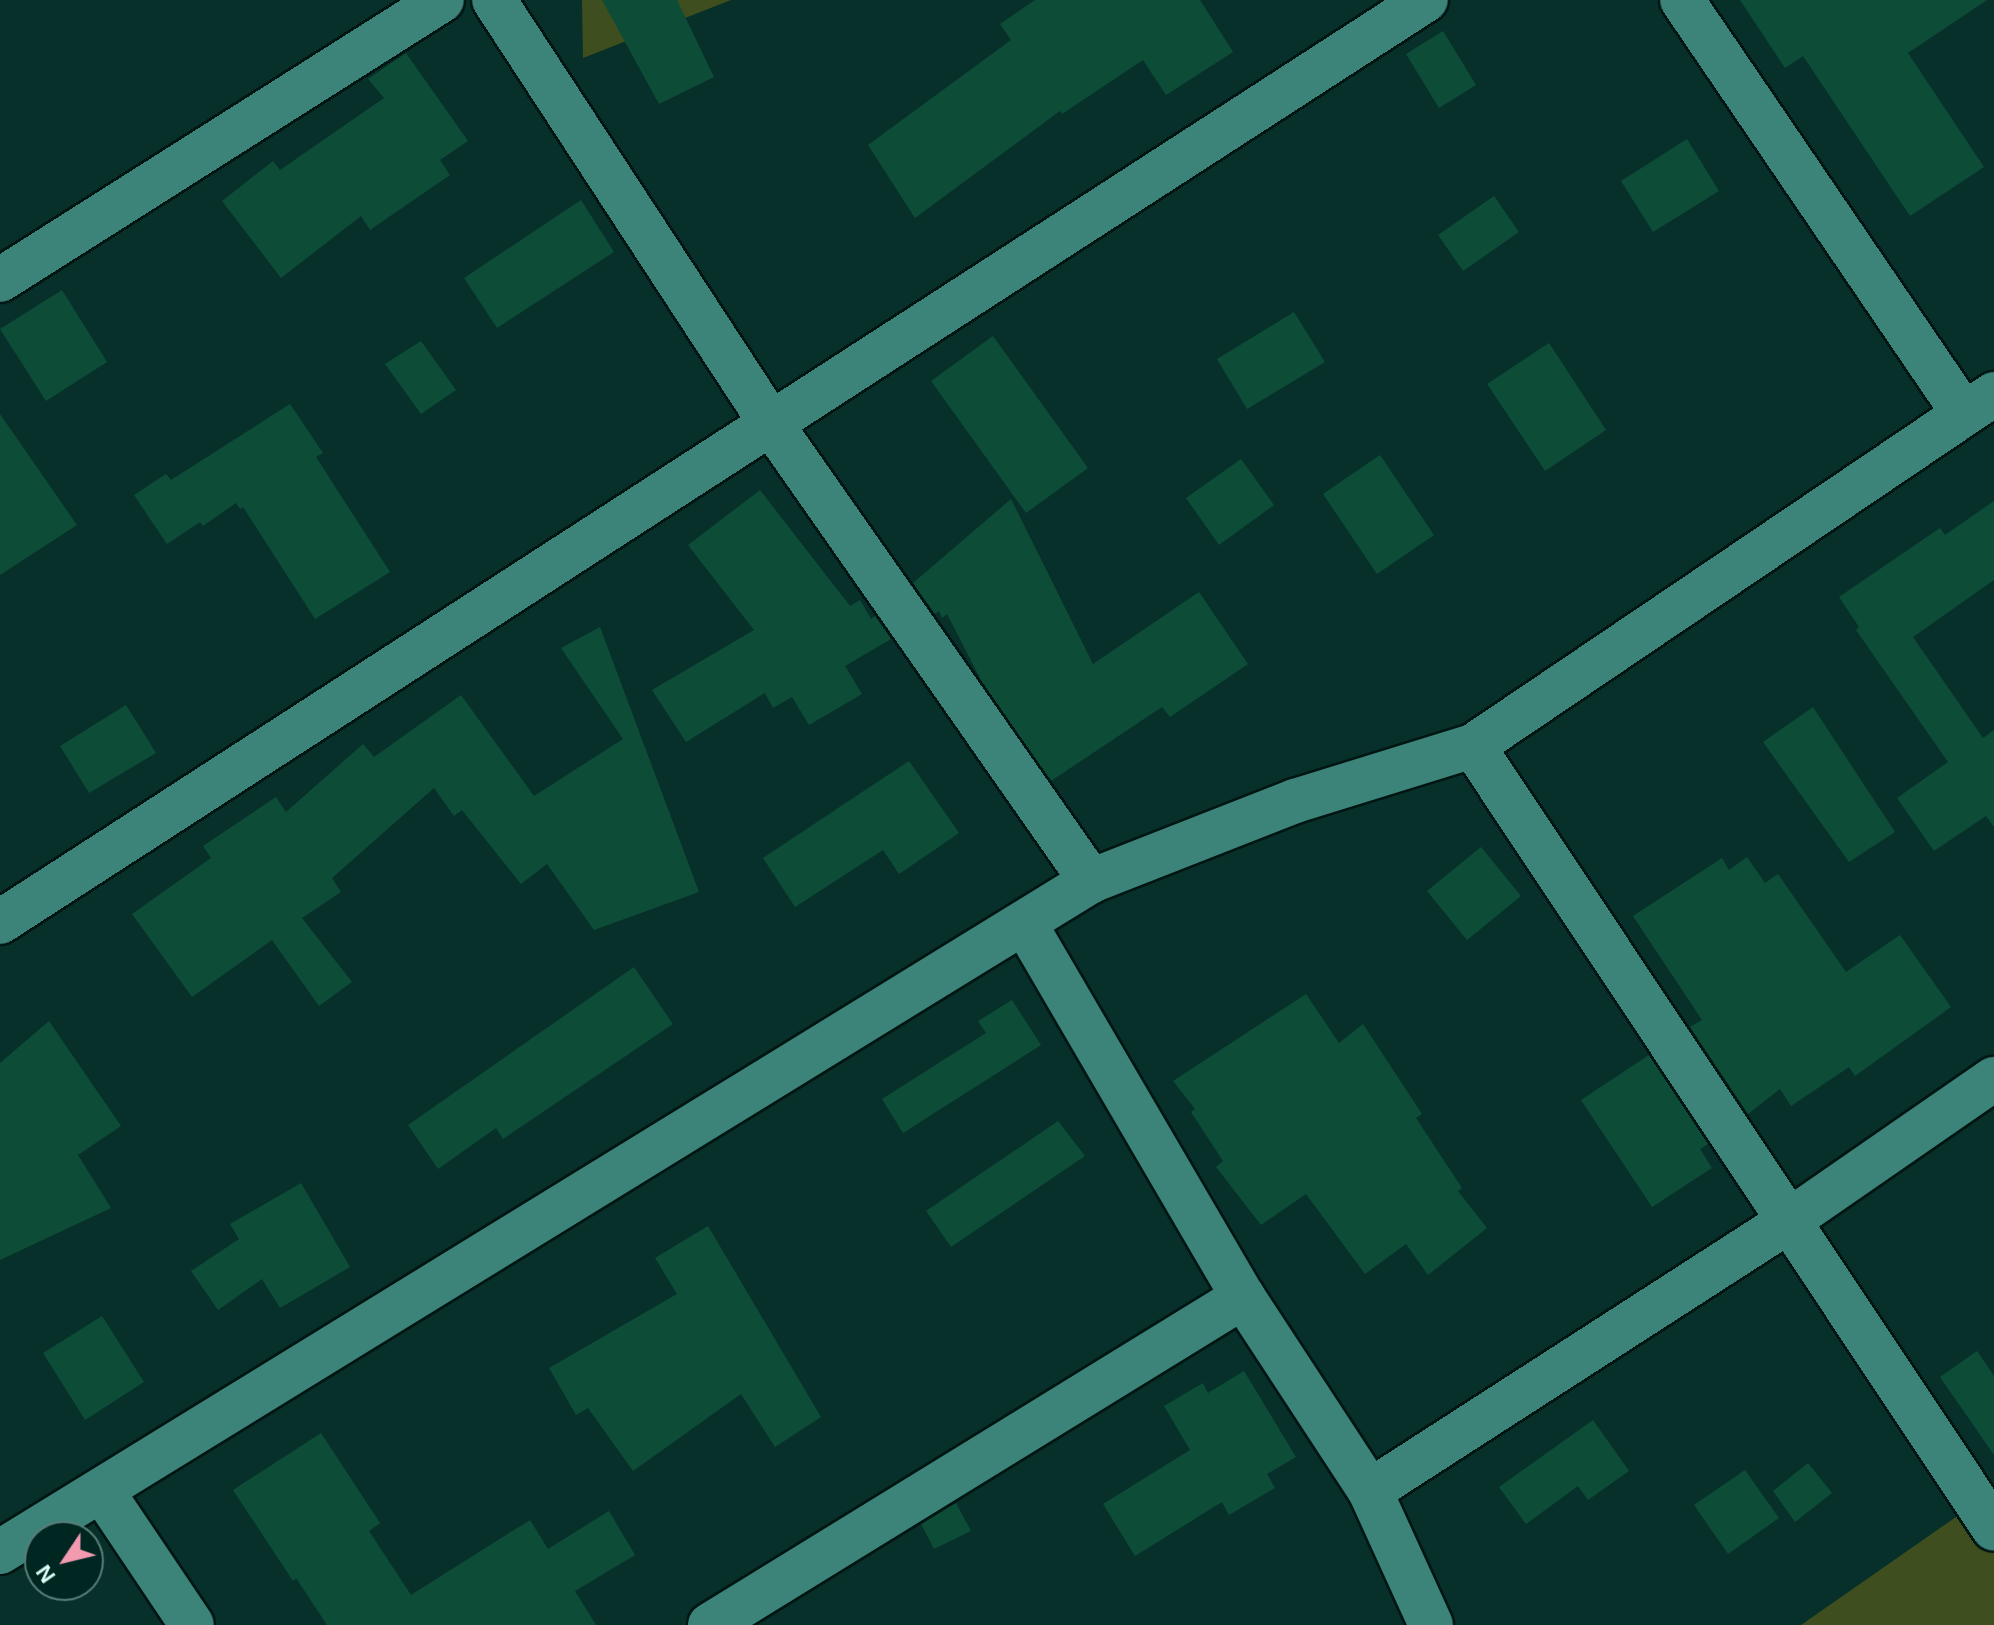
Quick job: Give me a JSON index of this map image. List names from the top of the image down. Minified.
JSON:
{"north":"bottom left"}
